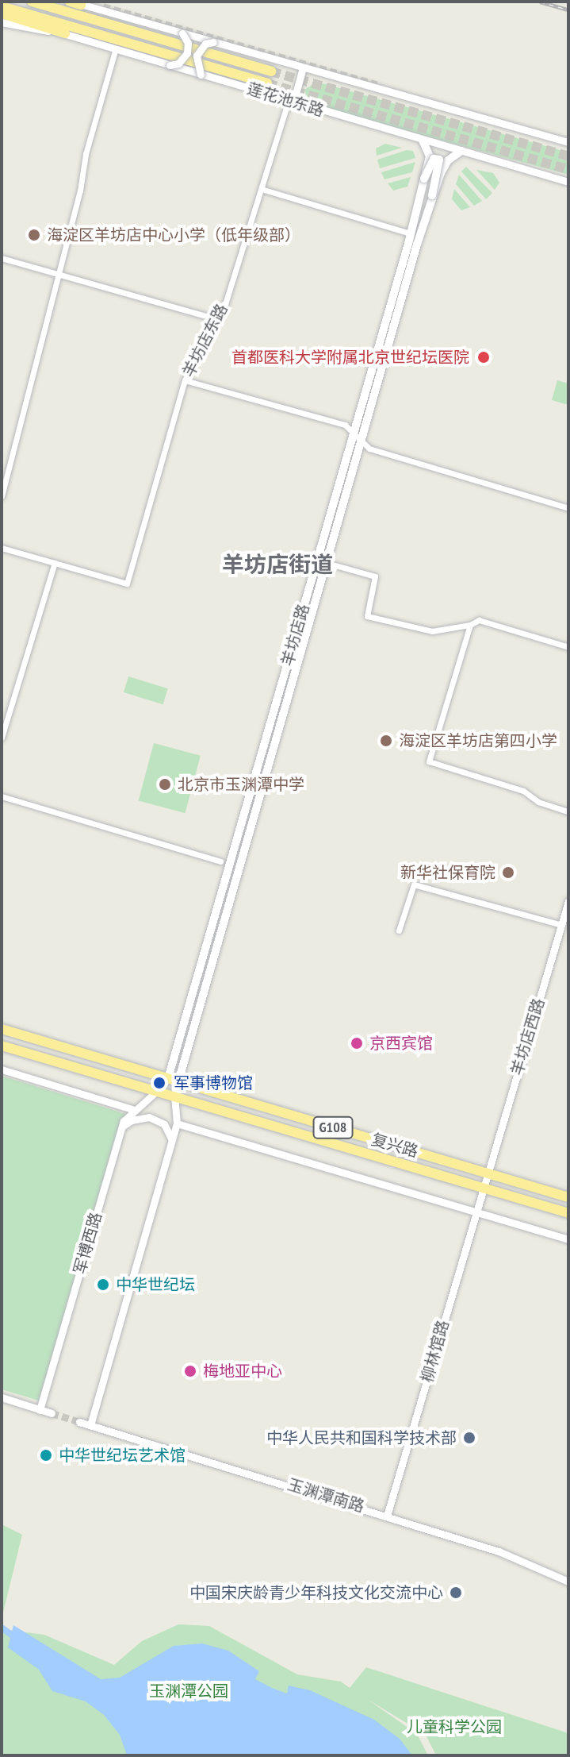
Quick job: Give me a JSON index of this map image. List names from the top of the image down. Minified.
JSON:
{"streets":{"highway":["莲花池东路","G108","复兴路"],"main road":["羊坊店路"],"street":["羊坊店东路","羊坊店西路","军博西路","柳林馆路","玉渊潭南路"]},"crossings":[["莲花池东路","羊坊店东路"],["莲花池东路","羊坊店路"],["羊坊店路","复兴路"],["羊坊店路","军博西路"],["羊坊店西路","复兴路"],["羊坊店西路","柳林馆路"],["复兴路","军博西路"],["复兴路","柳林馆路"],["柳林馆路","玉渊潭南路"]],"districts":["羊坊店街道"],"parks":["玉渊潭公园","儿童科学公园"],"places":["海淀区羊坊店中心小学（低年级部）","首都医科大学附属北京世纪坛医院","海淀区羊坊店第四小学","北京市玉渊潭中学","新华社保育院","京西宾馆","军事博物馆","中华世纪坛","梅地亚中心","中华人民共和国科学技术部","中华世纪坛艺术馆","中国宋庆龄青少年科技文化交流中心"]}
